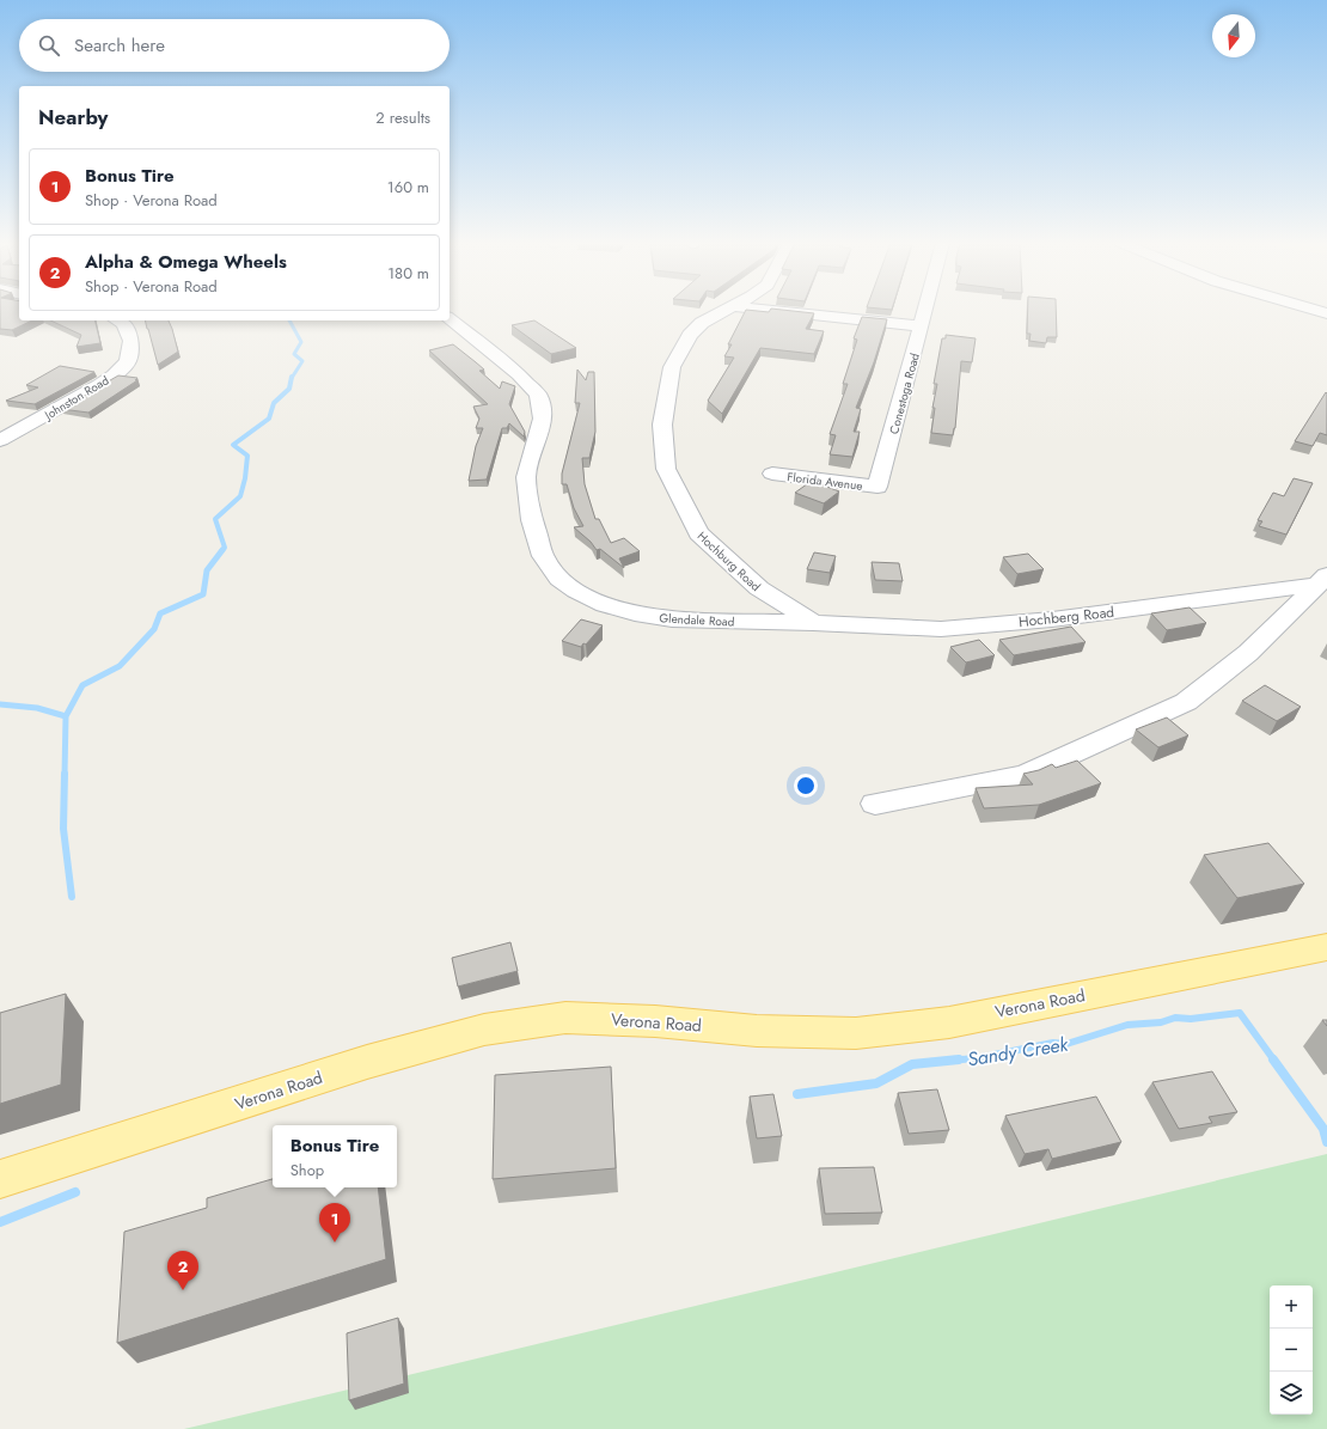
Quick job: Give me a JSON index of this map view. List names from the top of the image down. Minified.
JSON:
{"streets":{"main road":["Verona Road"],"street":["Conestoga Road","Johnston Road","Florida Avenue","Hochburg Road","Hochberg Road","Glendale Road"]},"crossings":[["Conestoga Road","Florida Avenue"],["Hochburg Road","Hochberg Road"],["Hochburg Road","Glendale Road"],["Hochberg Road","Glendale Road"]],"water":["Sandy Creek"],"north":"bottom","page":{"search":"Search here","heading":["Nearby","2 results"],"list":[{"mark":"1","name":"Bonus Tire","note":"Shop · Verona Road","value":"160 m"},{"mark":"2","name":"Alpha & Omega Wheels","note":"Shop · Verona Road","value":"180 m"}],"popup":["Bonus Tire","Shop"],"pins":["1","2"],"map_buttons":["+","−"]}}
